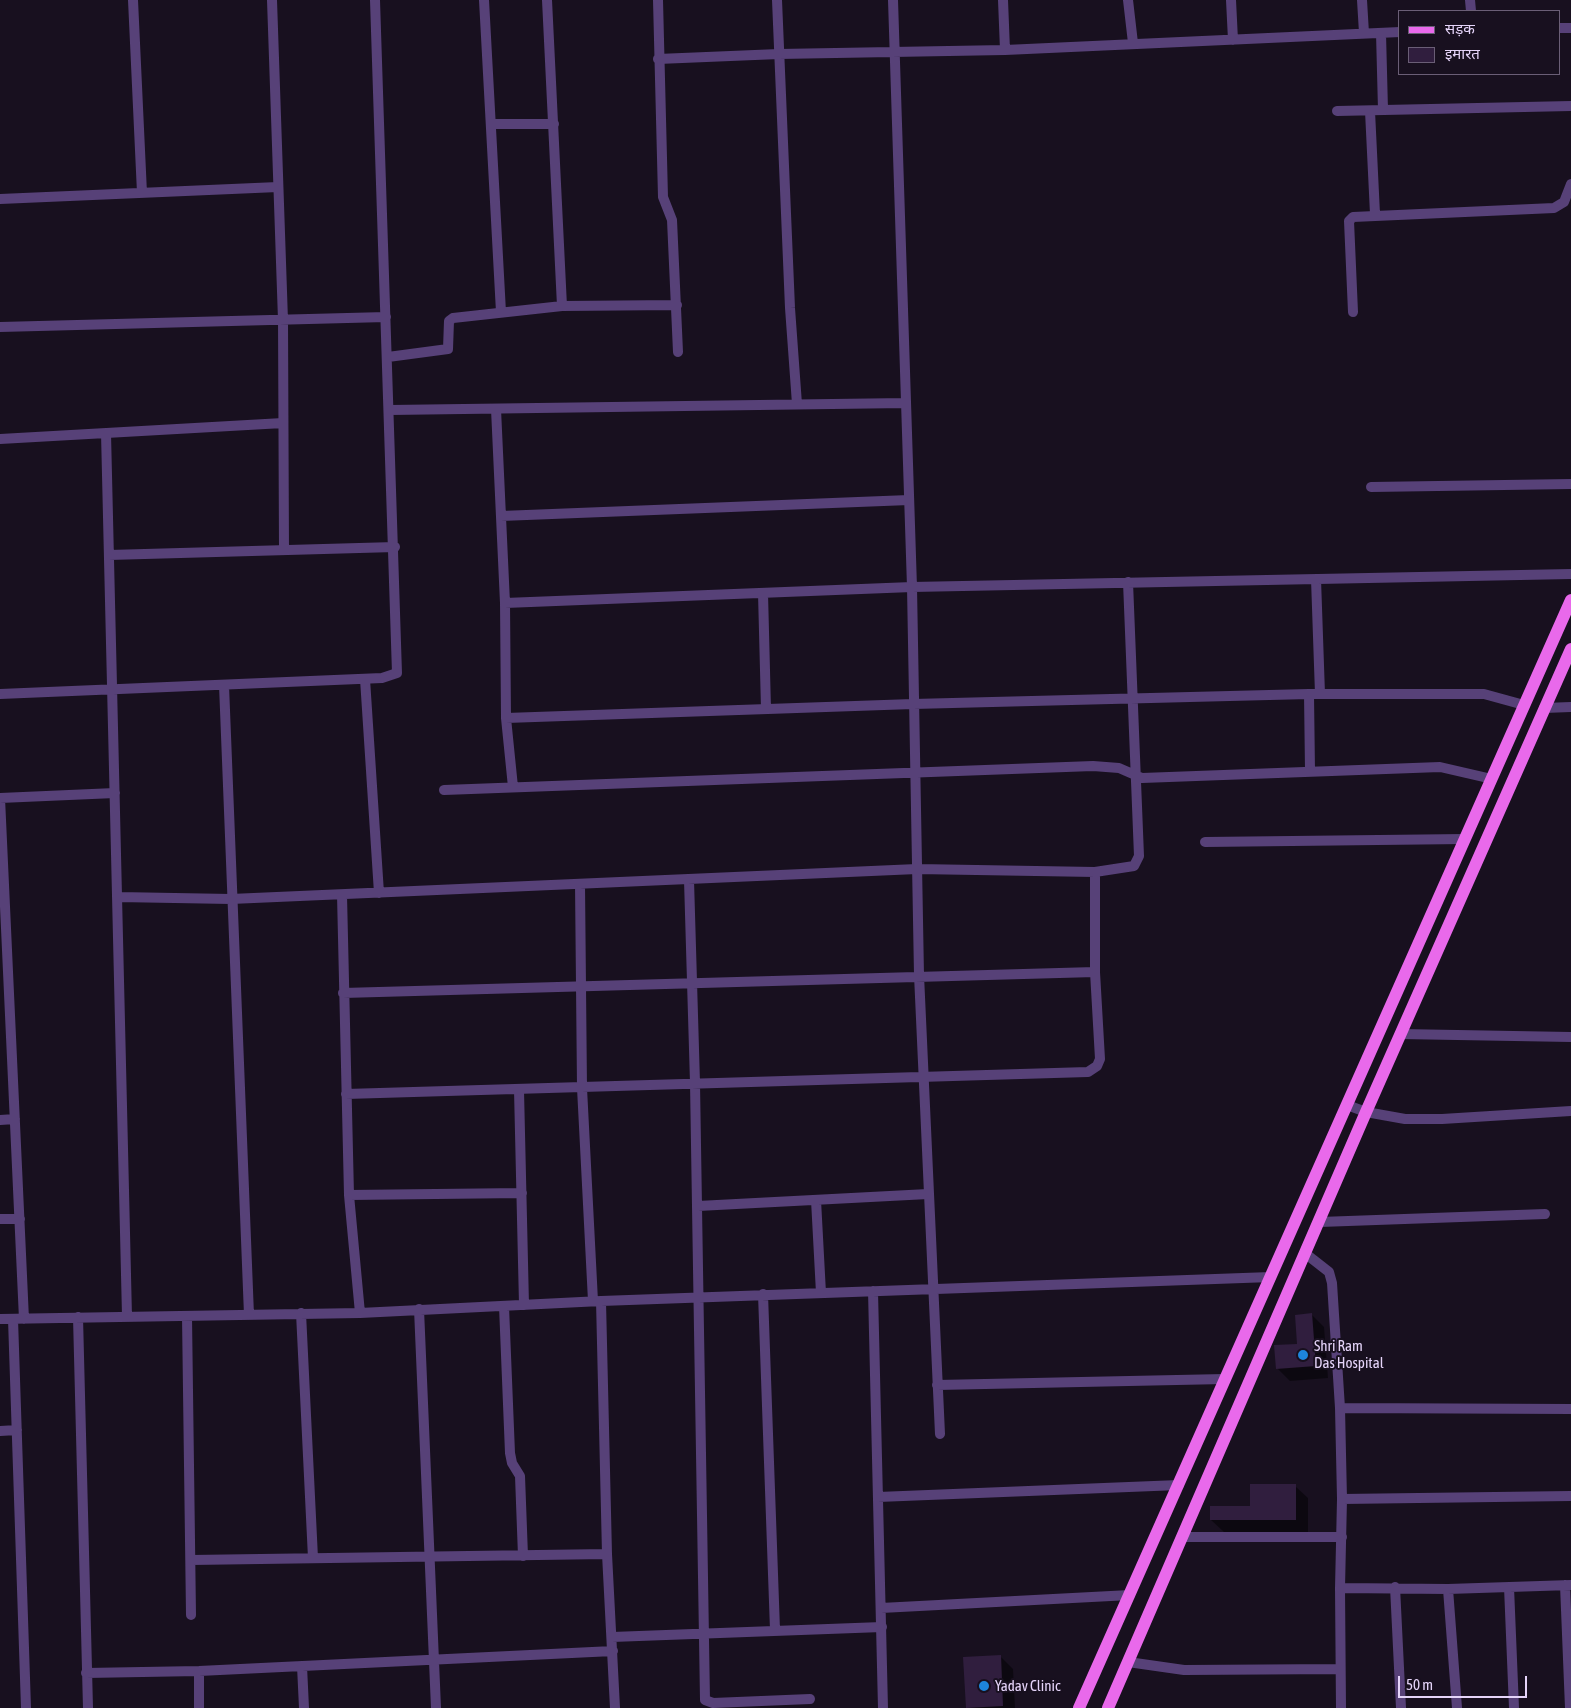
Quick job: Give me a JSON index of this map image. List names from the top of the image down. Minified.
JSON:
{"places":["Shri Ram Das Hospital","Yadav Clinic"],"legend":["सड़क","इमारत"],"scale_bar":"50 m"}
